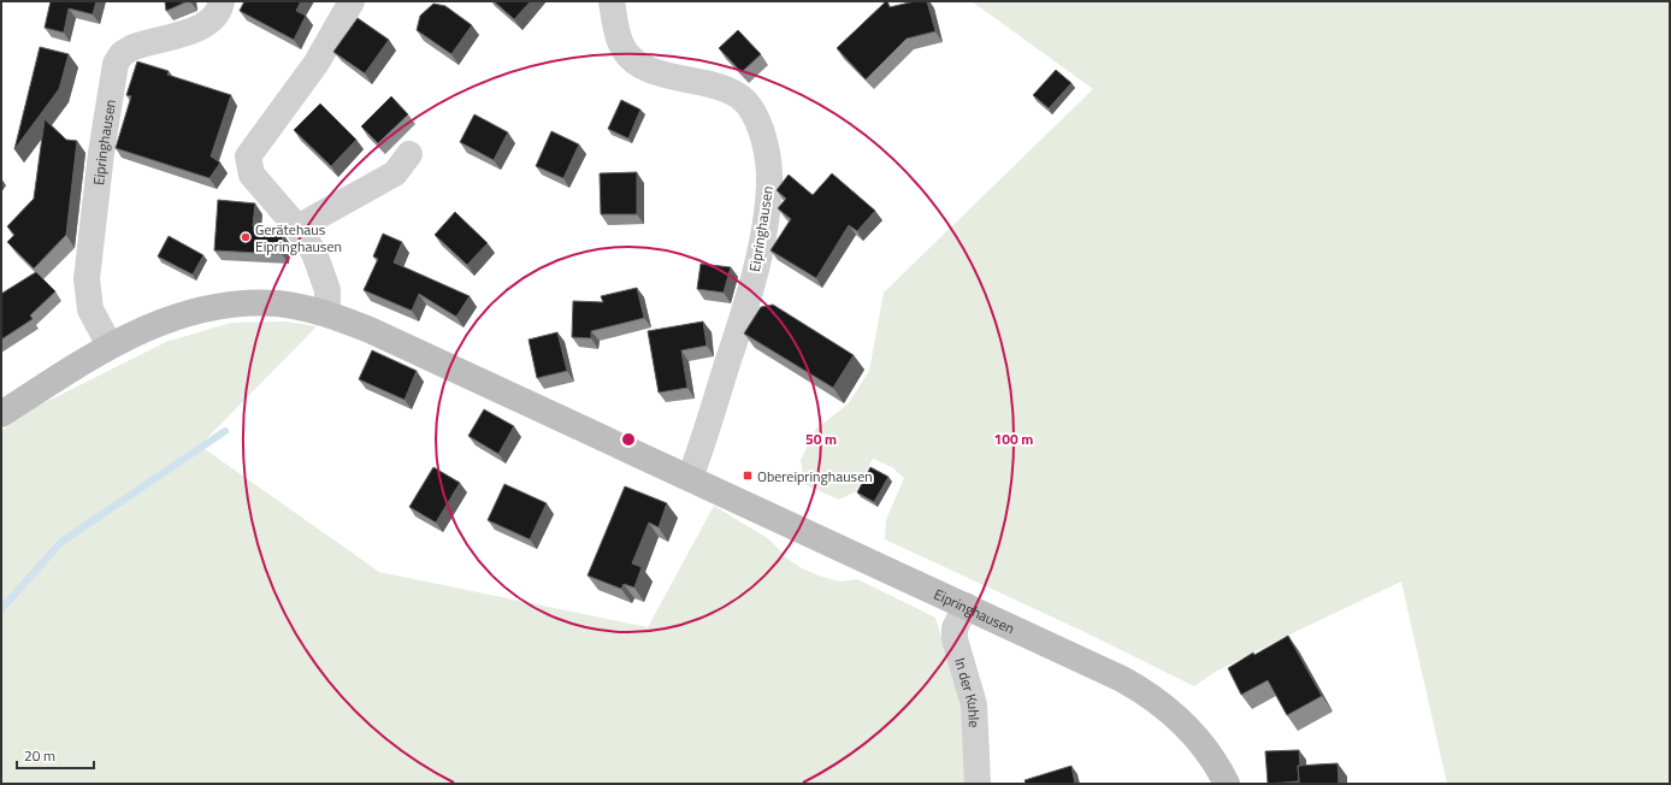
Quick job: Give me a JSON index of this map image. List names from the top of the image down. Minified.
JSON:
{"streets":{"main road":["Eipringhausen"],"street":["In der Kuhle"]},"crossings":[["Eipringhausen","In der Kuhle"]],"places":{"other":["Gerätehaus Eipringhausen"],"transit":["Obereipringhausen"]},"scale_bar":"20 m","rings":["50 m","100 m"]}
